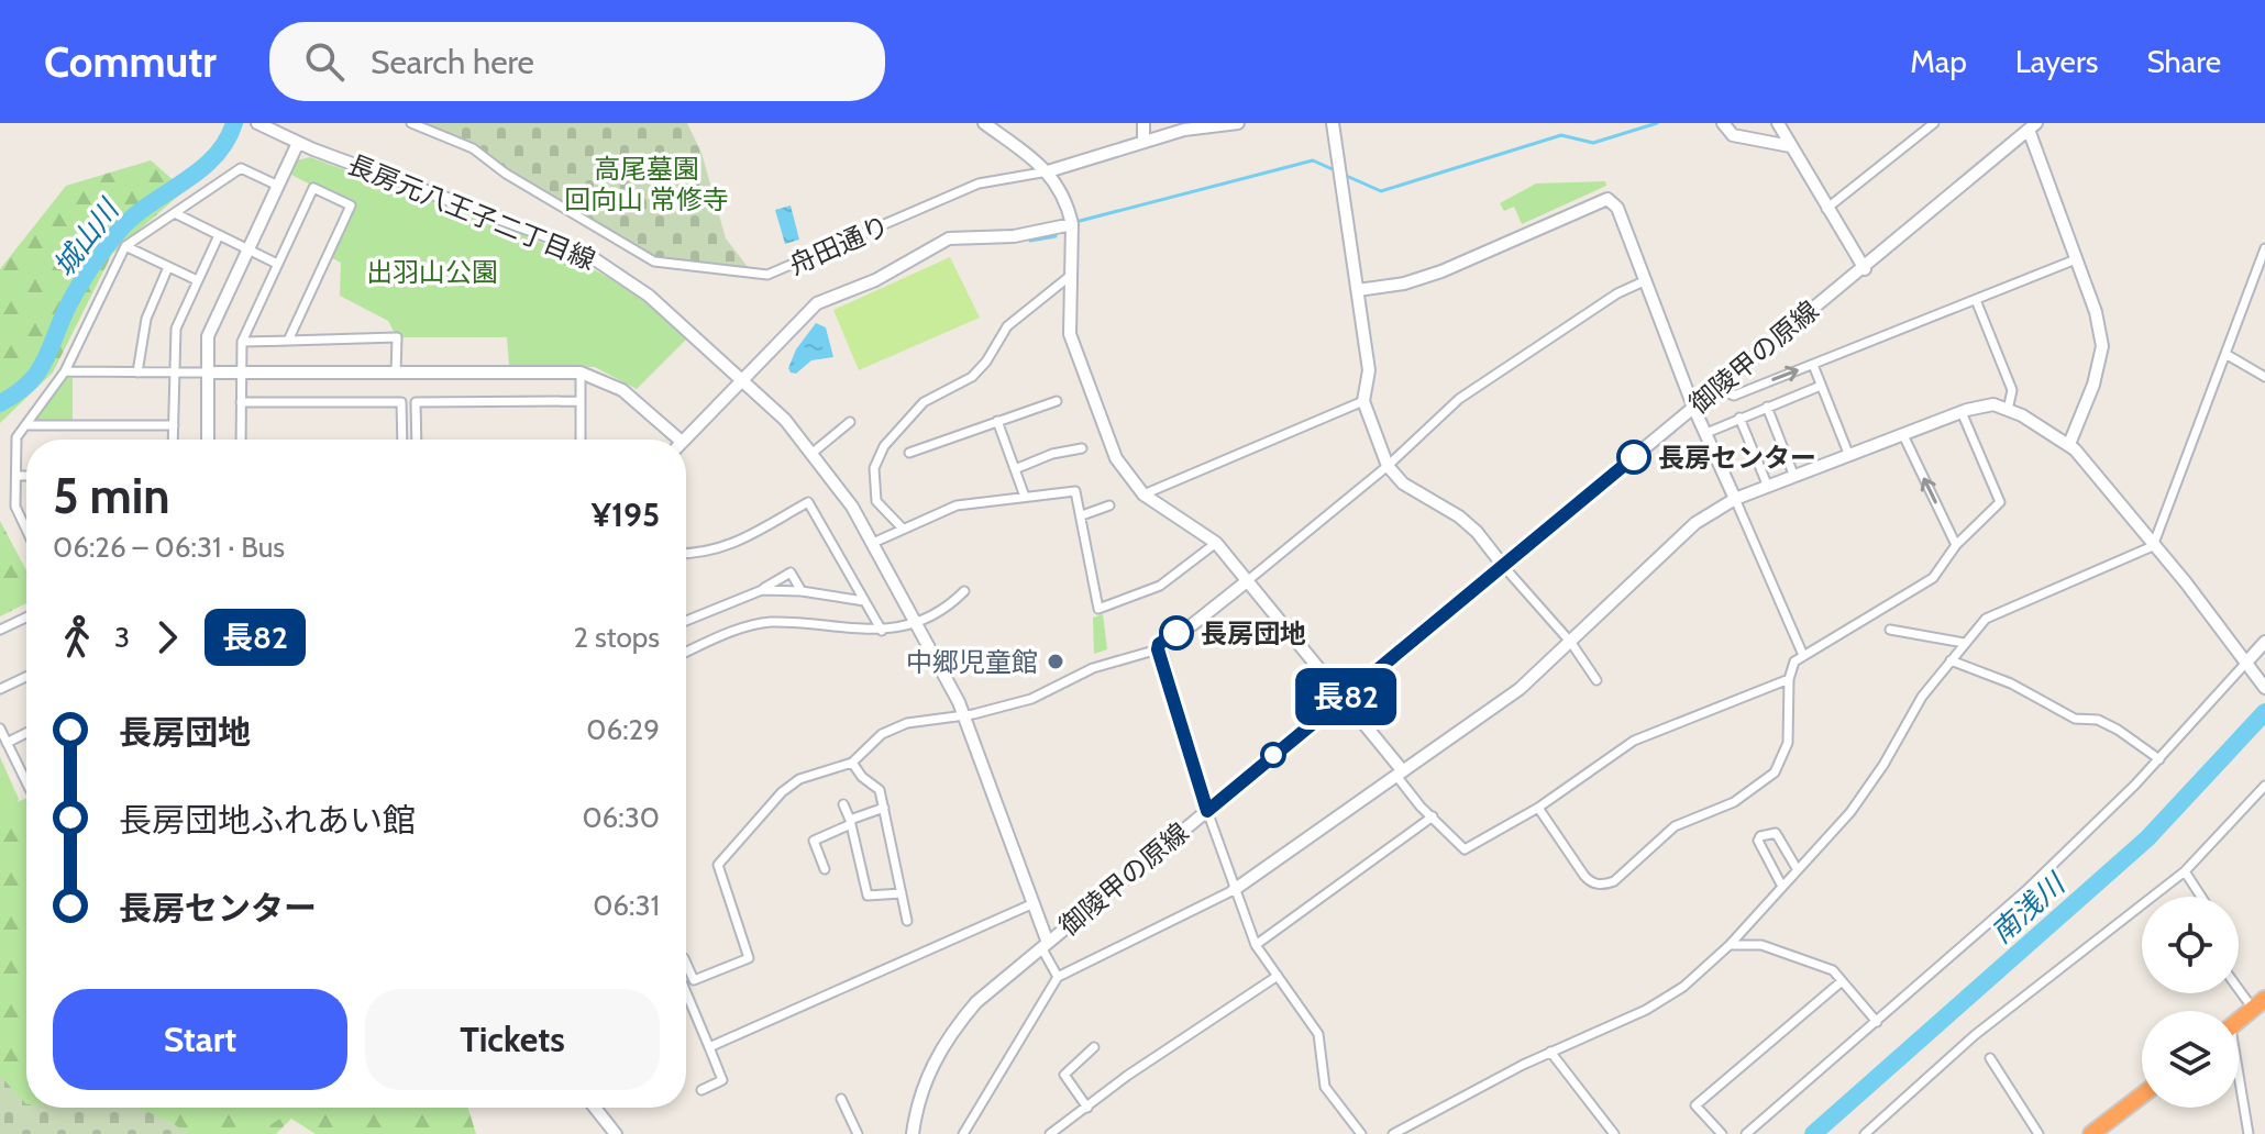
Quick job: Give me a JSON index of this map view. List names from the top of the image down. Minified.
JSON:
{"streets":{"street":["長房元八王子二丁目線","舟田通り","御陵甲の原線"]},"crossings":[["長房元八王子二丁目線","御陵甲の原線"]],"water":["城山川","南浅川"],"parks":["高尾墓園 回向山 常修寺","出羽山公園"],"places":["長房センター","長房団地","中郷児童館"],"lines":["bus line 長82"],"page":{"header":"Commutr","search":"Search here","nav":["Map","Layers","Share"],"on_map":"長82","heading":["5 min","06:26 – 06:31 · Bus","¥195"],"legs":["3","長82","2 stops"],"list":[{"name":"長房団地","value":"06:29"},{"name":"長房団地ふれあい館","value":"06:30"},{"name":"長房センター","value":"06:31"}],"buttons":["Start","Tickets"]}}
